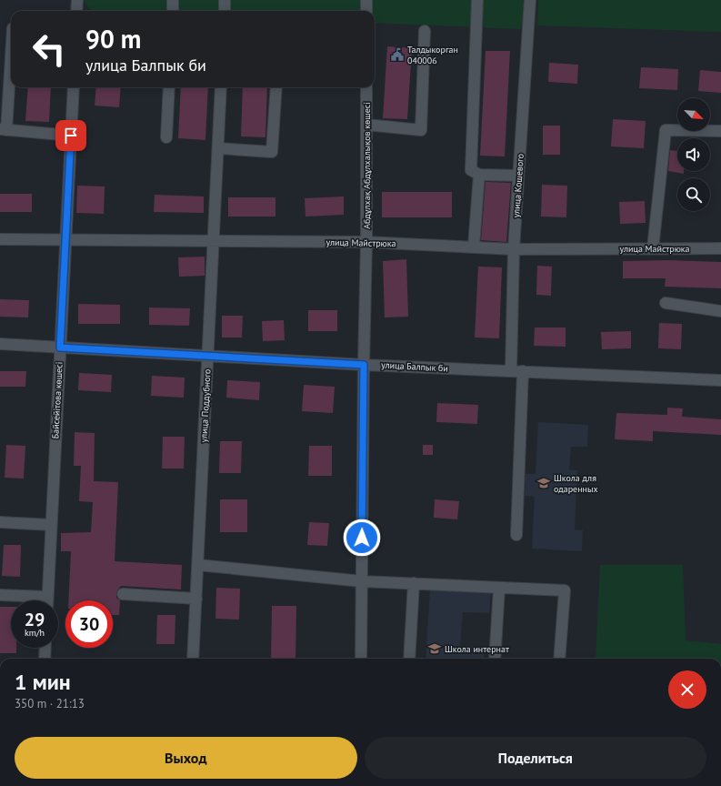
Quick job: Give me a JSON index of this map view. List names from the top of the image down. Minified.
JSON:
{"streets":{"street":["Абдұлхақ Абдұлхалықов көшесі","улица Кошевого","улица Майстрюка","улица Балпык би","Байсейітова көшесі","улица Поддубного"]},"crossings":[["Абдұлхақ Абдұлхалықов көшесі","улица Майстрюка"],["Абдұлхақ Абдұлхалықов көшесі","улица Балпык би"],["улица Кошевого","улица Майстрюка"],["улица Кошевого","улица Балпык би"],["улица Майстрюка","Байсейітова көшесі"],["улица Майстрюка","улица Поддубного"],["улица Балпык би","Байсейітова көшесі"],["улица Балпык би","улица Поддубного"]],"places":{"public building":["Талдыкорган 040006"],"school or university":["Школа для одаренных","Школа интернат"]},"north":"bottom right","page":{"turn":["90 m","улица Балпык би"],"speed":"29 km/h","limit":"30","heading":["1 мин","350 m · 21:13"],"buttons":["Выход","Поделиться"]}}
